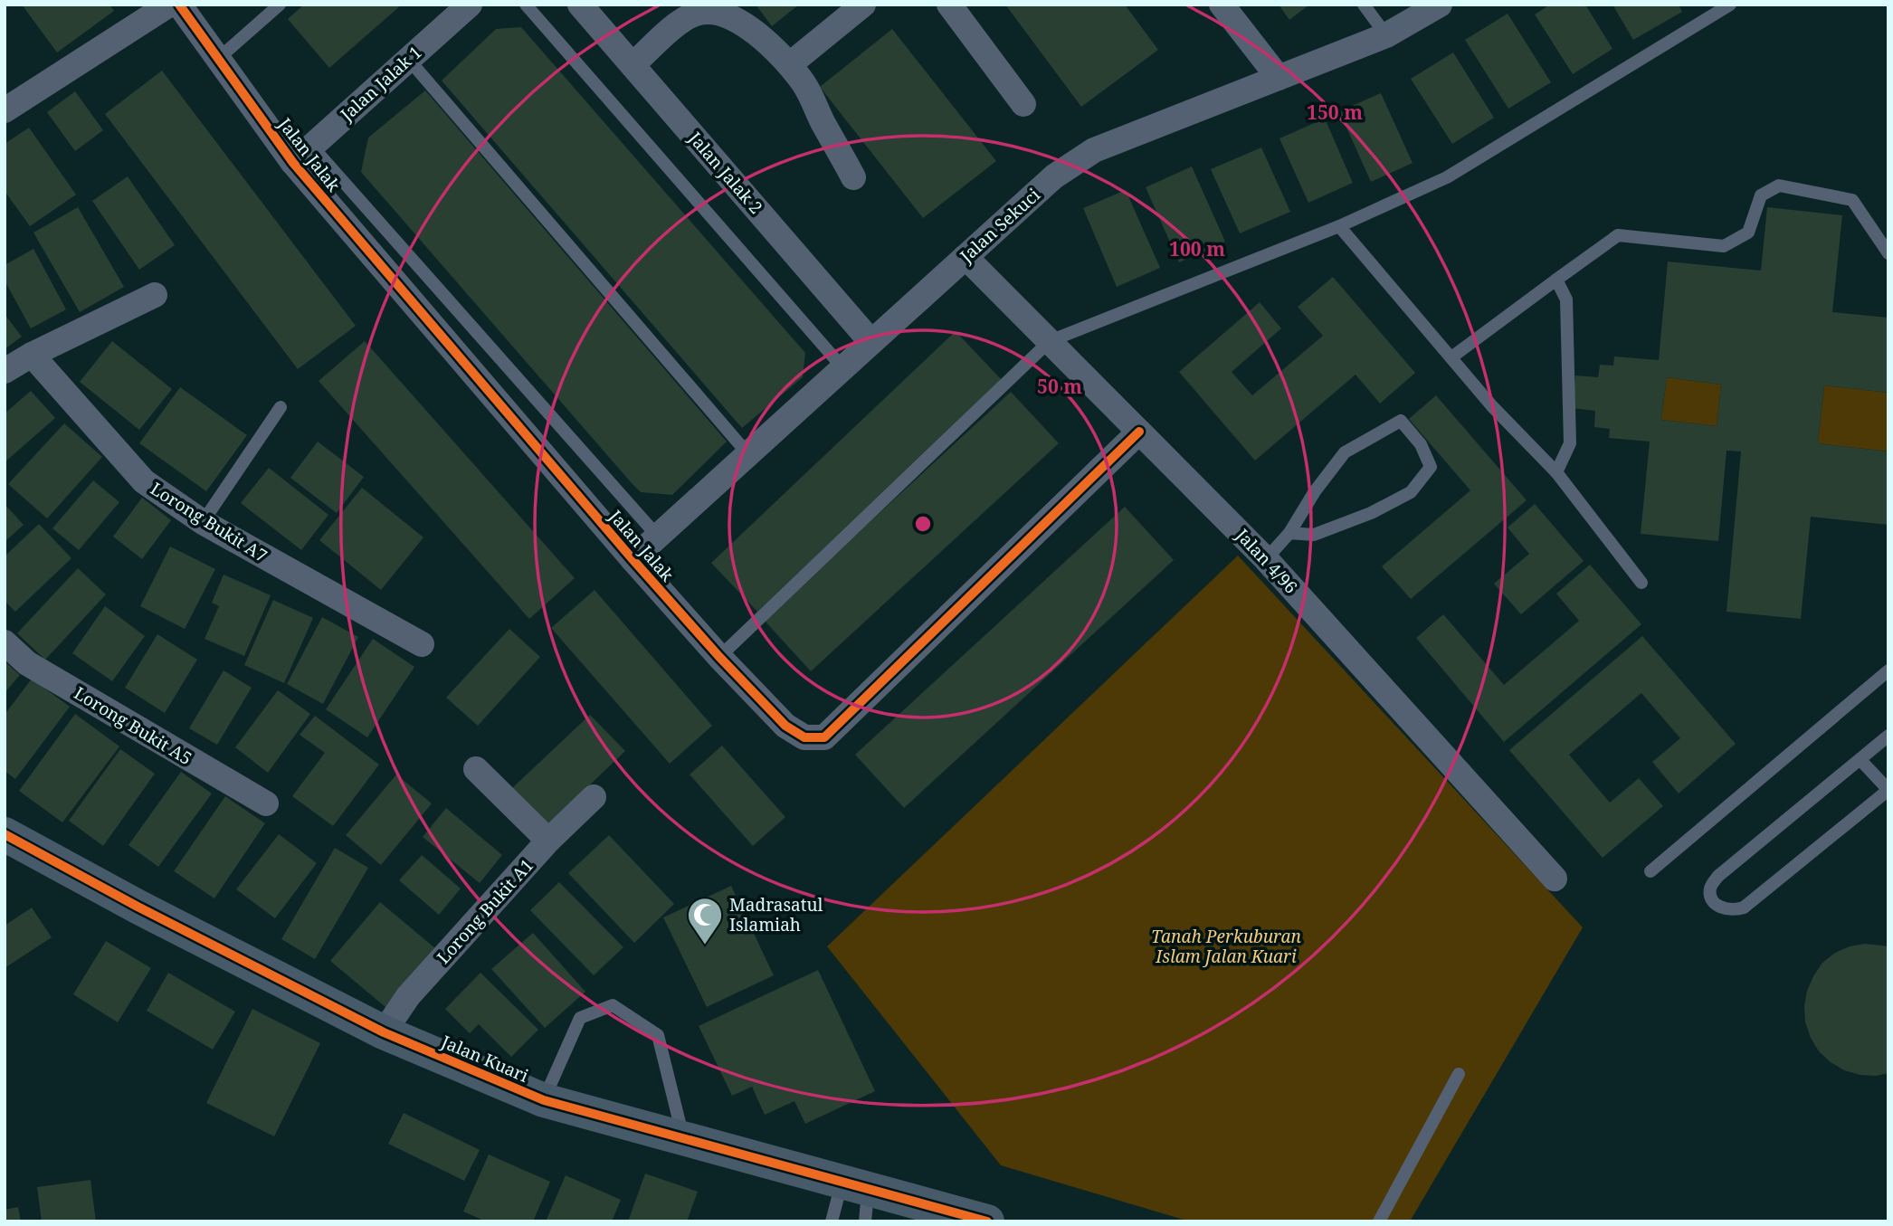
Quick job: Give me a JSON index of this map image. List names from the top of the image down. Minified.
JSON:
{"streets":{"street":["Jalan Jalak 1","Jalan Jalak","Jalan Jalak 2","Jalan Sekuci","Lorong Bukit A7","Jalan 4/96","Lorong Bukit A5","Lorong Bukit A1","Jalan Kuari"]},"crossings":[["Jalan Jalak 1","Jalan Jalak"],["Jalan Jalak","Jalan Sekuci"],["Jalan Jalak","Jalan 4/96"],["Jalan Jalak 2","Jalan Sekuci"],["Jalan Sekuci","Jalan 4/96"],["Lorong Bukit A1","Jalan Kuari"]],"parks":["Tanah Perkuburan Islam Jalan Kuari"],"places":{"mosque":["Madrasatul Islamiah"]},"rings":["150 m","100 m","50 m"]}
